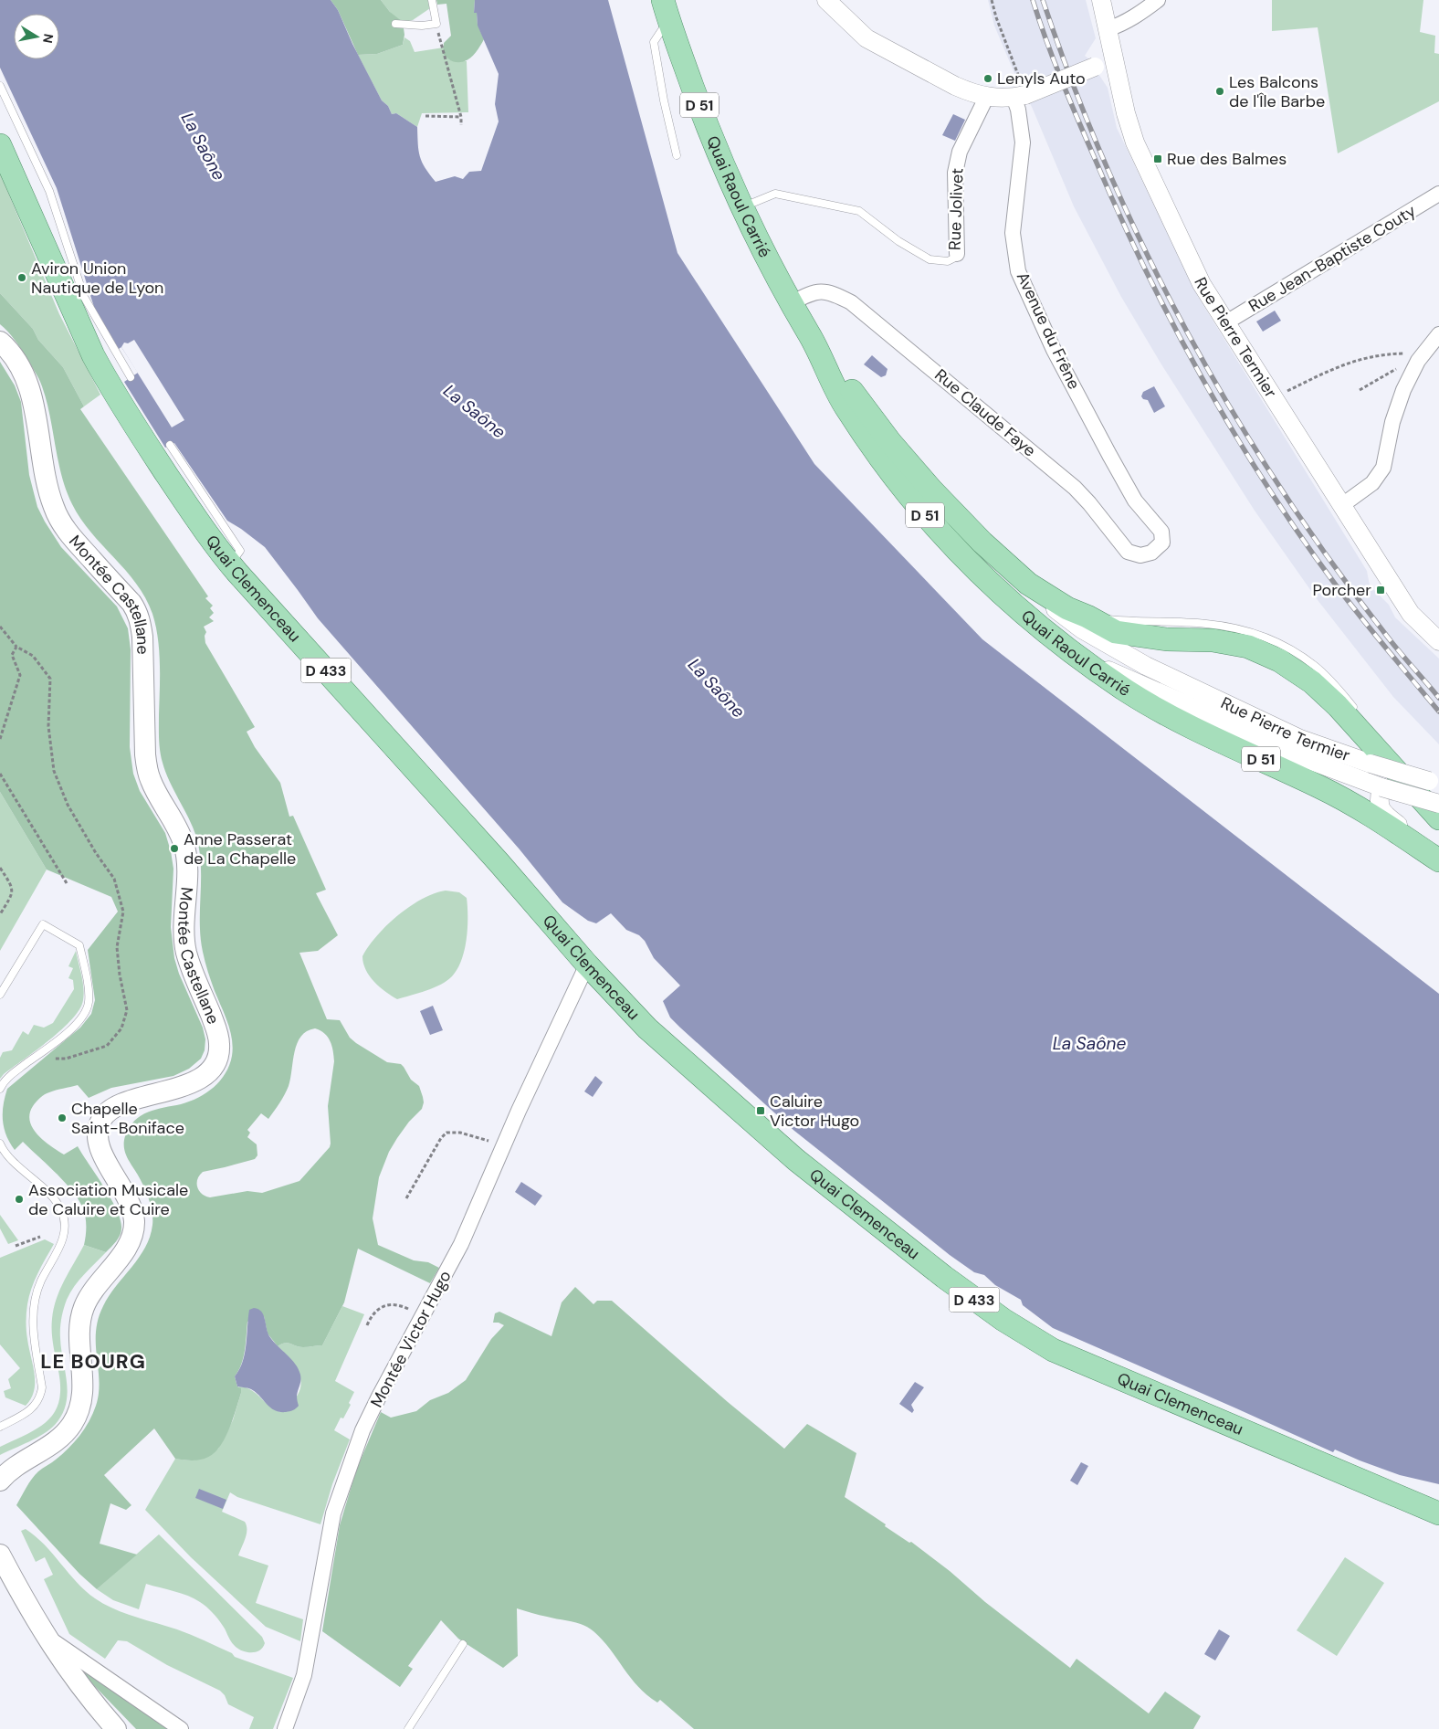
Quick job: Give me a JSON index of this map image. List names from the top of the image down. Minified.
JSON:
{"streets":{"main road":["D 51","Quai Raoul Carrié","Quai Clemenceau","Montée Castellane","D 433"],"street":["Rue Jolivet","Rue Jean-Baptiste Couty","Avenue du Frêne","Rue Pierre Termier","Rue Claude Faye","Montée Victor Hugo"]},"crossings":[["Quai Raoul Carrié","Rue Jolivet"],["Quai Raoul Carrié","Rue Pierre Termier"],["Quai Raoul Carrié","Rue Claude Faye"],["Rue Jean-Baptiste Couty","Rue Pierre Termier"],["Avenue du Frêne","Rue Claude Faye"],["Quai Clemenceau","Montée Victor Hugo"]],"districts":["LE BOURG"],"water":["La Saône"],"places":{"other":["Lenyls Auto","Les Balcons de l'Île Barbe","Aviron Union Nautique de Lyon","Anne Passerat de La Chapelle","Chapelle Saint-Boniface","Association Musicale de Caluire et Cuire"],"transit":["Rue des Balmes","Porcher","Caluire Victor Hugo"]},"north":"right"}
